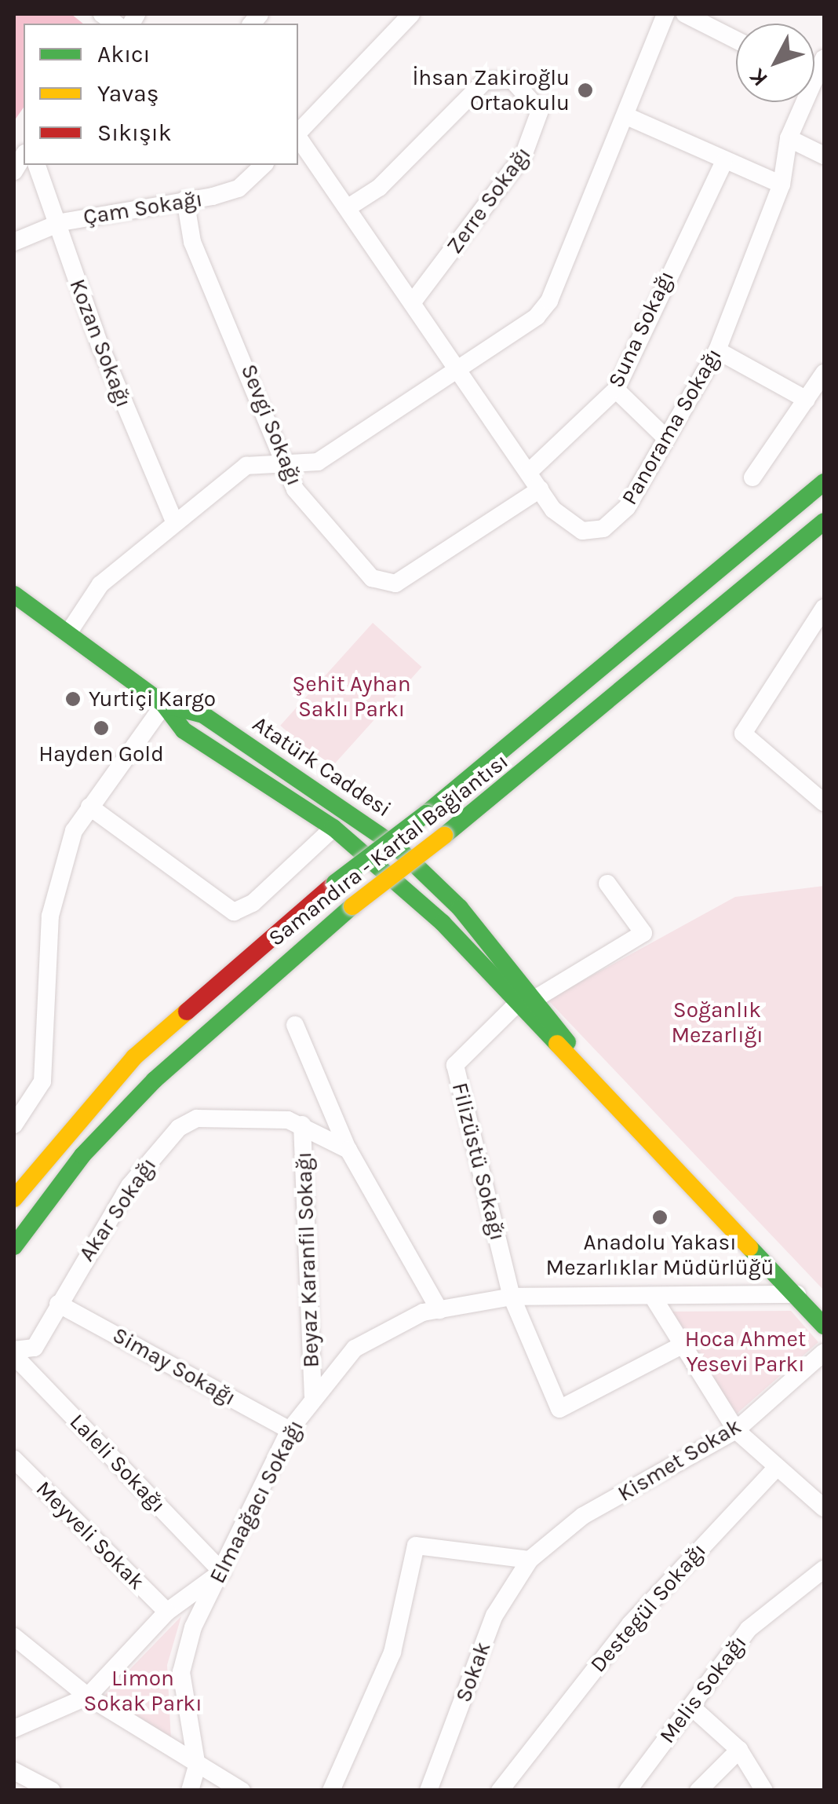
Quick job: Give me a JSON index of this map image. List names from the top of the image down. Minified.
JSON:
{"streets":{"main road":["Atatürk Caddesi","Samandıra - Kartal Bağlantısı"],"street":["Zerre Sokağı","Çam Sokağı","Suna Sokağı","Kozan Sokağı","Sevgi Sokağı","Panorama Sokağı","Filizüstü Sokağı","Akar Sokağı","Beyaz Karanfil Sokağı","Simay Sokağı","Kismet Sokak","Laleli Sokağı","Elmaağacı Sokağı","Meyveli Sokak","Destegül Sokağı","Sokak","Melis Sokağı"]},"crossings":[["Zerre Sokağı","Panorama Sokağı"],["Çam Sokağı","Kozan Sokağı"],["Çam Sokağı","Sevgi Sokağı"],["Suna Sokağı","Panorama Sokağı"],["Sevgi Sokağı","Panorama Sokağı"],["Atatürk Caddesi","Filizüstü Sokağı"],["Atatürk Caddesi","Elmaağacı Sokağı"],["Filizüstü Sokağı","Elmaağacı Sokağı"],["Akar Sokağı","Beyaz Karanfil Sokağı"],["Akar Sokağı","Simay Sokağı"],["Akar Sokağı","Laleli Sokağı"],["Beyaz Karanfil Sokağı","Elmaağacı Sokağı"],["Simay Sokağı","Elmaağacı Sokağı"],["Kismet Sokak","Sokak"],["Laleli Sokağı","Elmaağacı Sokağı"]],"parks":["Şehit Ayhan Saklı Parkı","Soğanlık Mezarlığı","Hoca Ahmet Yesevi Parkı","Limon Sokak Parkı"],"places":["İhsan Zakiroğlu Ortaokulu","Yurtiçi Kargo","Hayden Gold","Anadolu Yakası Mezarlıklar Müdürlüğü"],"legend":["Akıcı","Yavaş","Sıkışık"],"north":"bottom left"}
